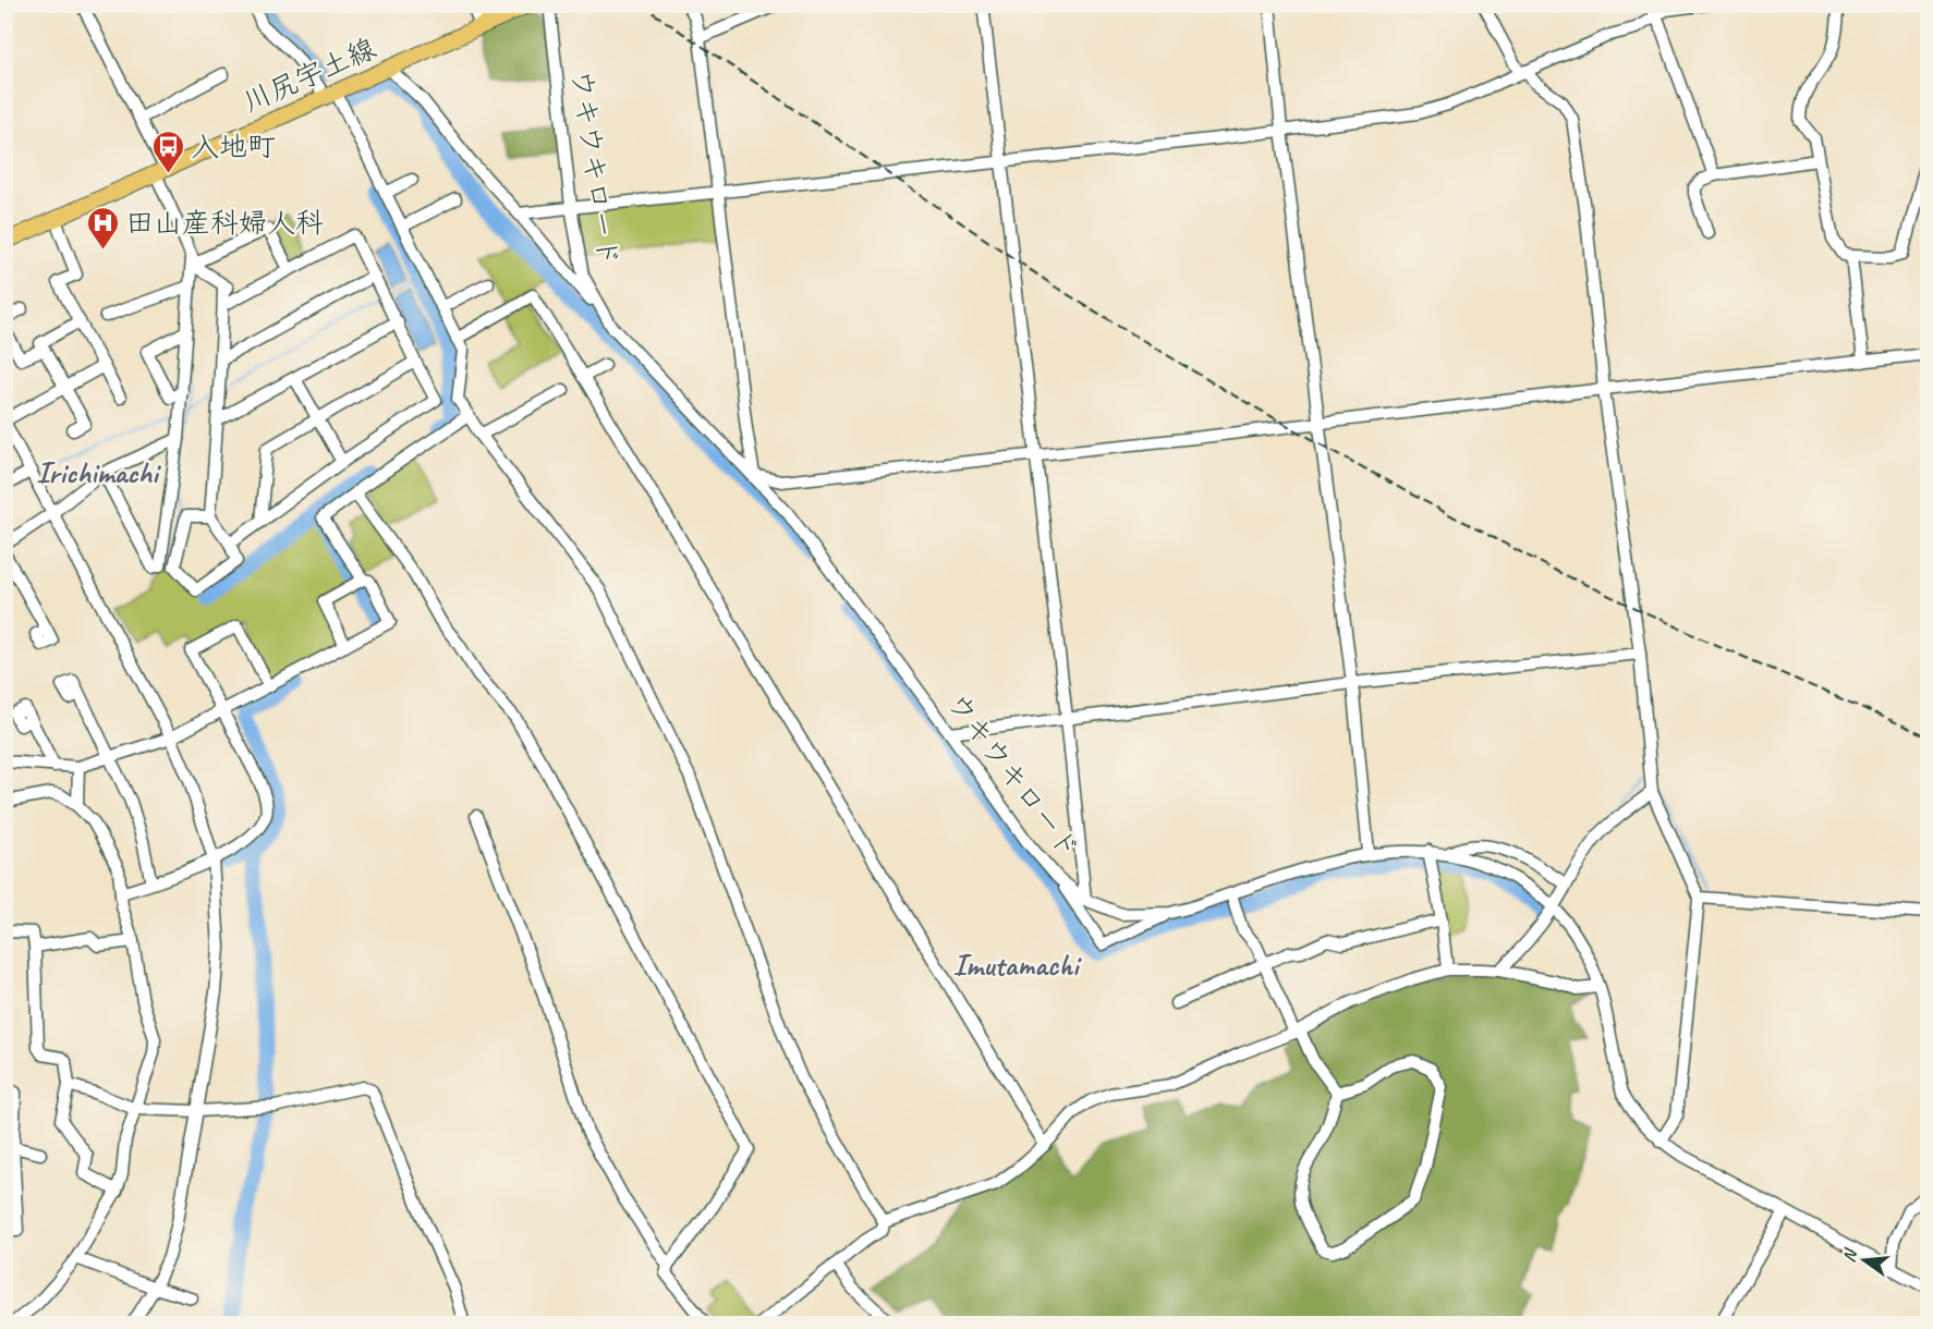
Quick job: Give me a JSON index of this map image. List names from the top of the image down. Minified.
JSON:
{"streets":{"main road":["川尻宇土線"],"street":["ウキウキロード"]},"districts":["Irichimachi","Imutamachi"],"places":{"bus stop":["入地町"],"hospital":["田山産科婦人科"]},"north":"left"}
